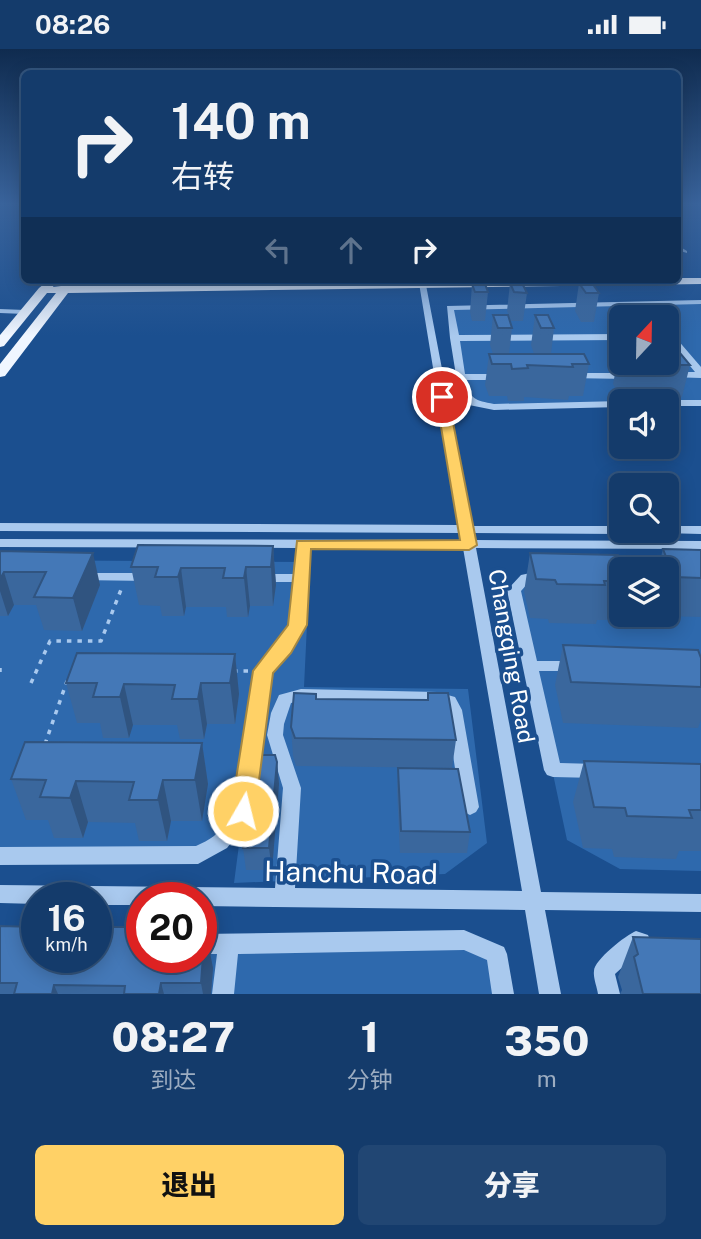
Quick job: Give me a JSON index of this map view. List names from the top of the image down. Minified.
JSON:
{"streets":{"street":["Changqing Road","Hanchu Road"]},"crossings":[["Changqing Road","Hanchu Road"]],"north":"top","page":{"status":"08:26","turn":["140 m","右转"],"speed":"16 km/h","limit":"20","eta":["08:27","到达","1","分钟","350","m"],"buttons":["退出","分享"]}}
